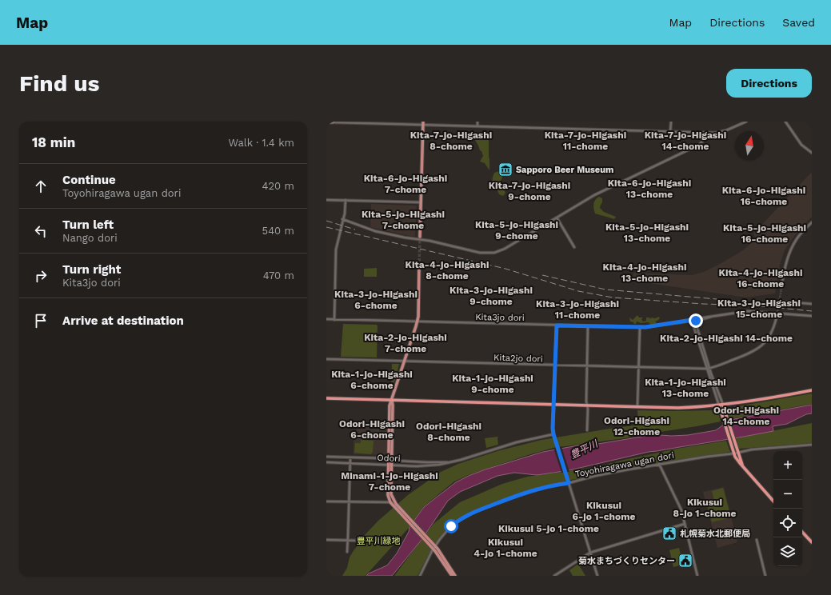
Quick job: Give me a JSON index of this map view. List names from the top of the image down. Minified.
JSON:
{"streets":{"street":["Kita3jo dori","Kita2jo dori","Odori","Toyohiragawa ugan dori"]},"districts":["Kita-7-jo-Higashi 8-chome","Kita-7-jo-Higashi 11-chome","Kita-7-jo-Higashi 14-chome","Kita-6-jo-Higashi 7-chome","Kita-6-jo-Higashi 13-chome","Kita-7-jo-Higashi 9-chome","Kita-6-jo-Higashi 16-chome","Kita-5-jo-Higashi 7-chome","Kita-5-jo-Higashi 9-chome","Kita-5-jo-Higashi 13-chome","Kita-5-jo-Higashi 16-chome","Kita-4-jo-Higashi 8-chome","Kita-4-jo-Higashi 13-chome","Kita-4-jo-Higashi 16-chome","Kita-3-jo-Higashi 9-chome","Kita-3-jo-Higashi 6-chome","Kita-3-jo-Higashi 15-chome","Kita-3-jo-Higashi 11-chome","Kita-2-jo-Higashi 7-chome","Kita-2-jo-Higashi 14-chome","Kita-1-jo-Higashi 6-chome","Kita-1-jo-Higashi 9-chome","Kita-1-jo-Higashi 13-chome","Odori-Higashi 14-chome","Odori-Higashi 12-chome","Odori-Higashi 6-chome","Odori-Higashi 8-chome","Minami-1-jo-Higashi 7-chome","Kikusui 8-jo 1-chome","Kikusui 6-jo 1-chome","Kikusui 5-jo 1-chome","Kikusui 4-jo 1-chome"],"water":["豊平川"],"parks":["豊平川緑地"],"places":{"museum":["Sapporo Beer Museum"],"public building":["札幌菊水北郵便局","菊水まちづくりセンター"]},"north":"top","page":{"header":"Map","nav":["Map","Directions","Saved"],"buttons":"Directions","title":"Find us","heading":["18 min","Walk · 1.4 km"],"list":[["Continue","Toyohiragawa ugan dori","420 m"],["Turn left","Nango dori","540 m"],["Turn right","Kita3jo dori","470 m"],"Arrive at destination"],"map_buttons":["+","−"]}}
